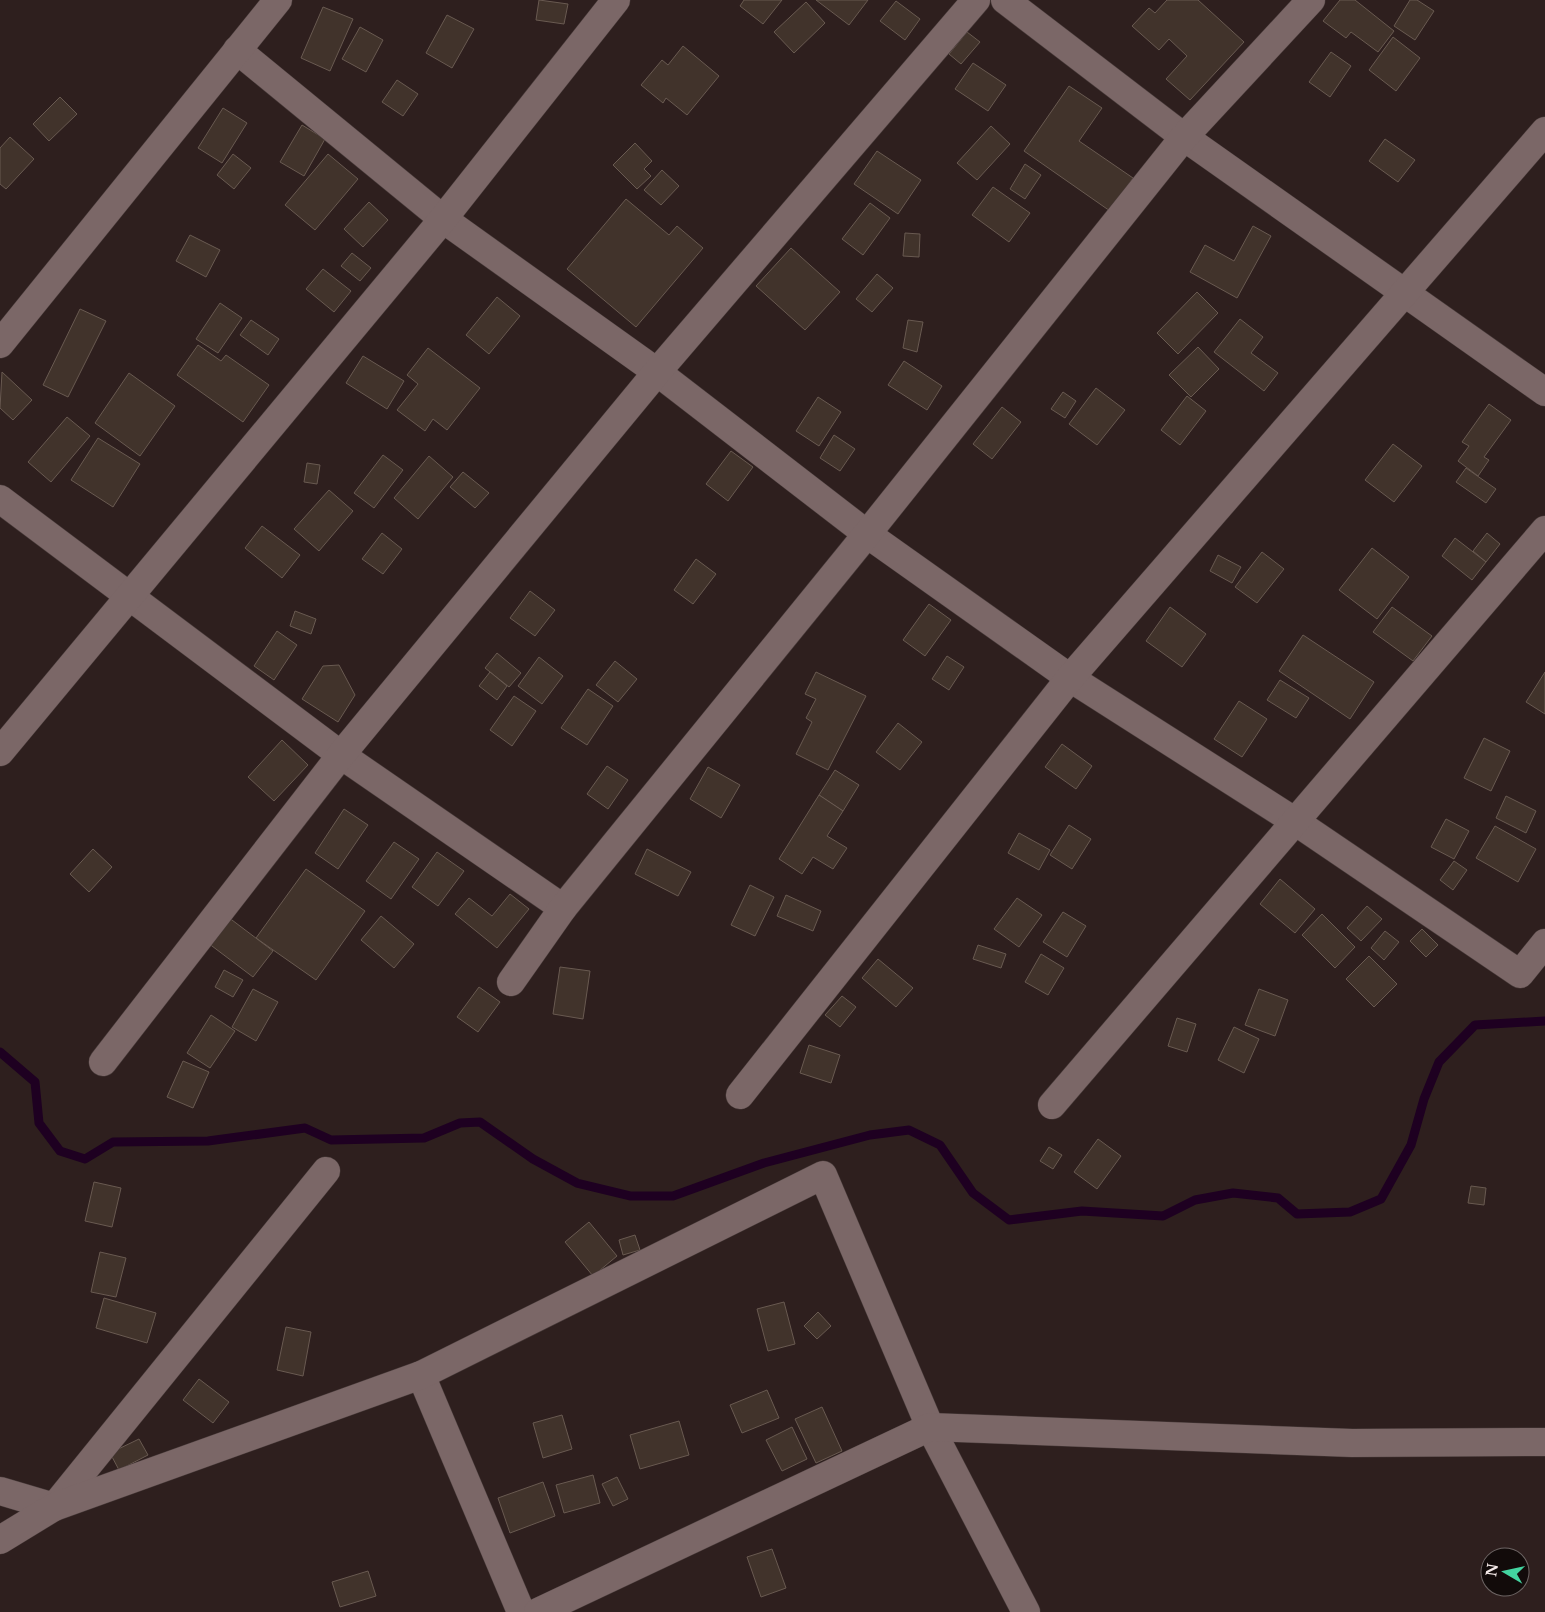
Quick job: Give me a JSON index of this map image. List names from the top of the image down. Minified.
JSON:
{"north":"left"}
